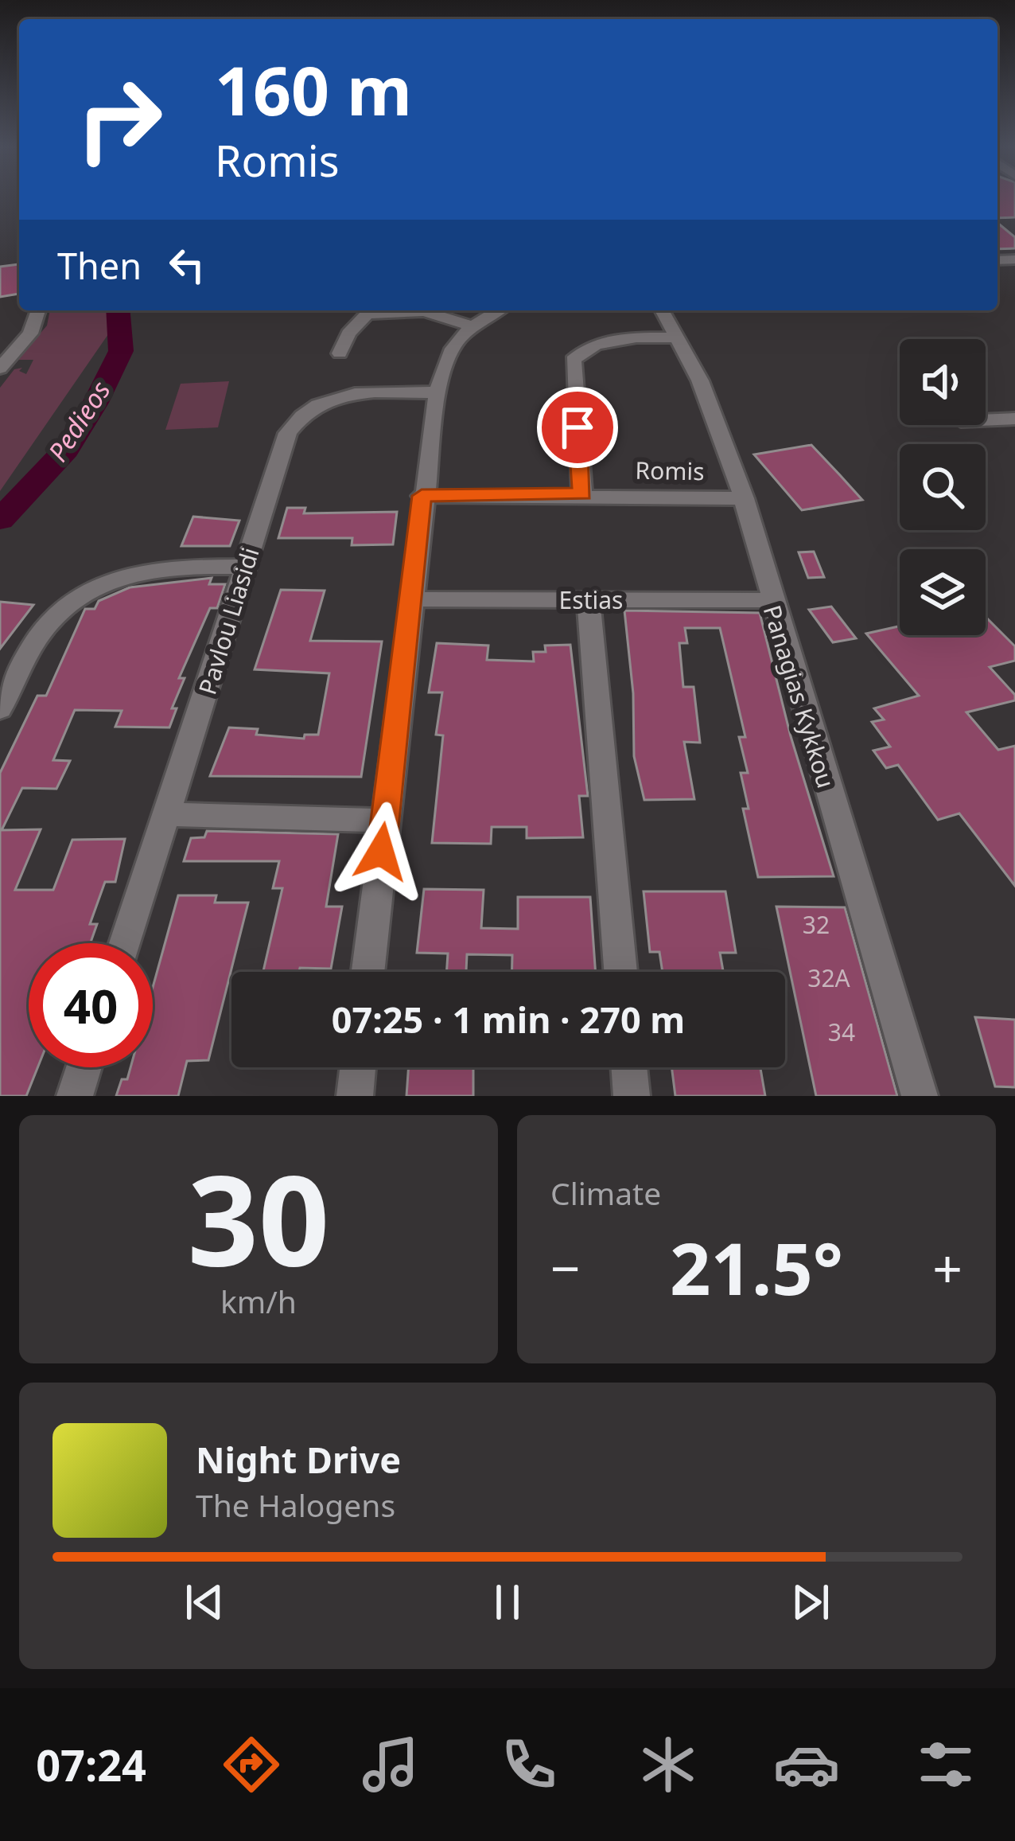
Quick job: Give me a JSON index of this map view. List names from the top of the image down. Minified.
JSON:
{"streets":{"street":["Romis","Estias","Pavlou Liasidi","Panagias Kykkou"]},"crossings":[["Romis","Panagias Kykkou"],["Estias","Panagias Kykkou"]],"water":["Pedieos"],"house_numbers":["32","32A","34"],"page":{"turn":["160 m","Romis"],"then":"Then","limit":"40","trip":"07:25 · 1 min · 270 m","tile":[["30","km/h"],"Climate"],"heat":["−","21.5°","+"],"song":["Night Drive","The Halogens"],"tabs":"07:24"}}
